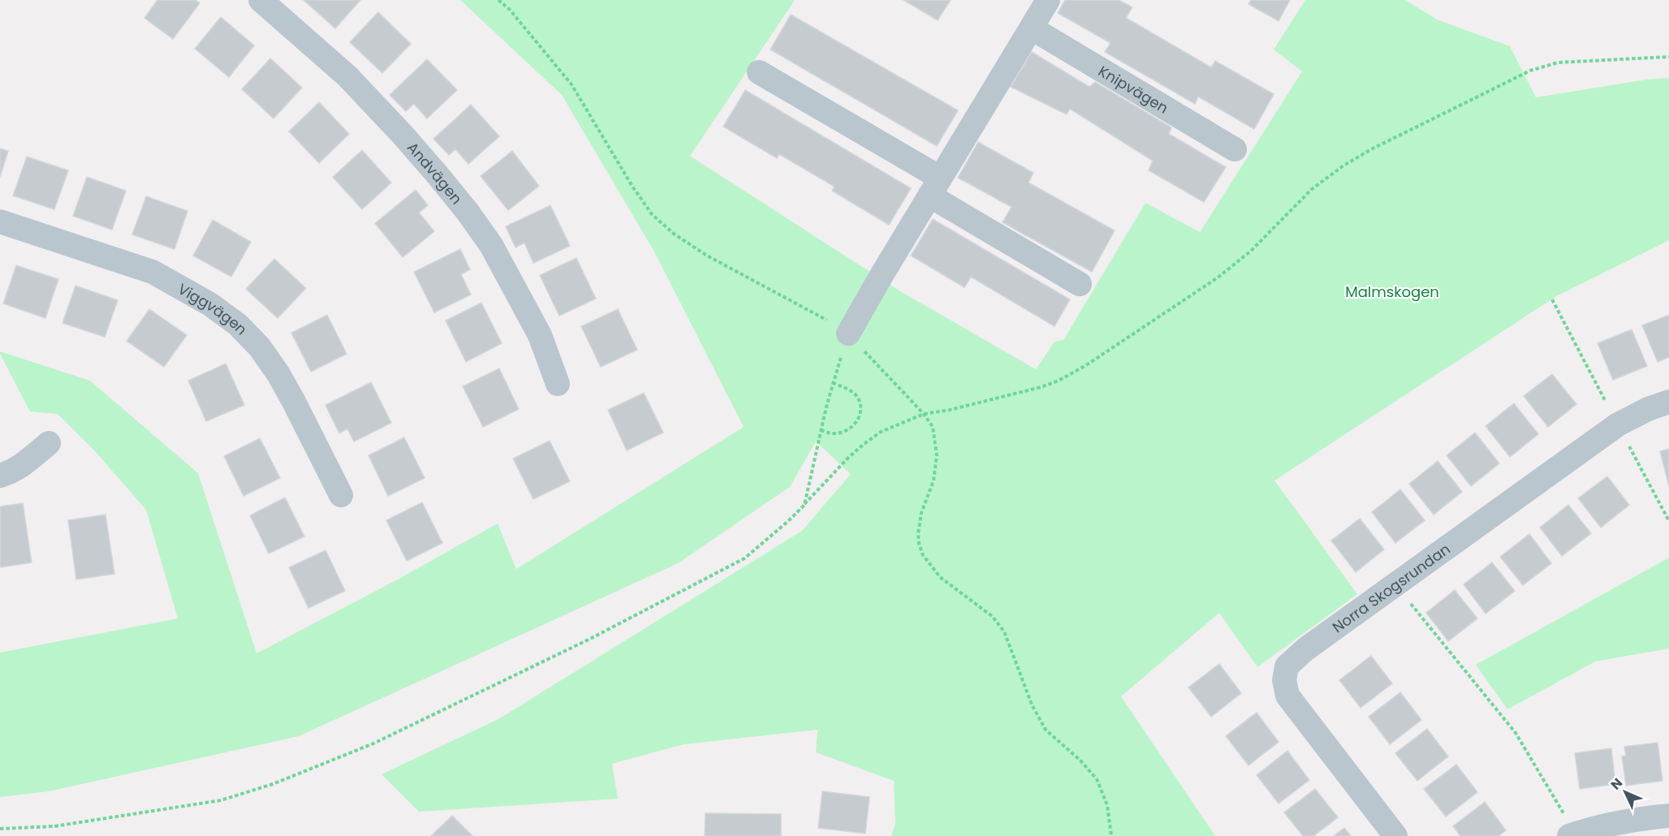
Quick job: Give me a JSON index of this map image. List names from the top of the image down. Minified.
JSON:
{"streets":{"street":["Knipvägen","Andvägen","Viggvägen","Norra Skogsrundan"]},"parks":["Malmskogen"],"north":"top left"}
